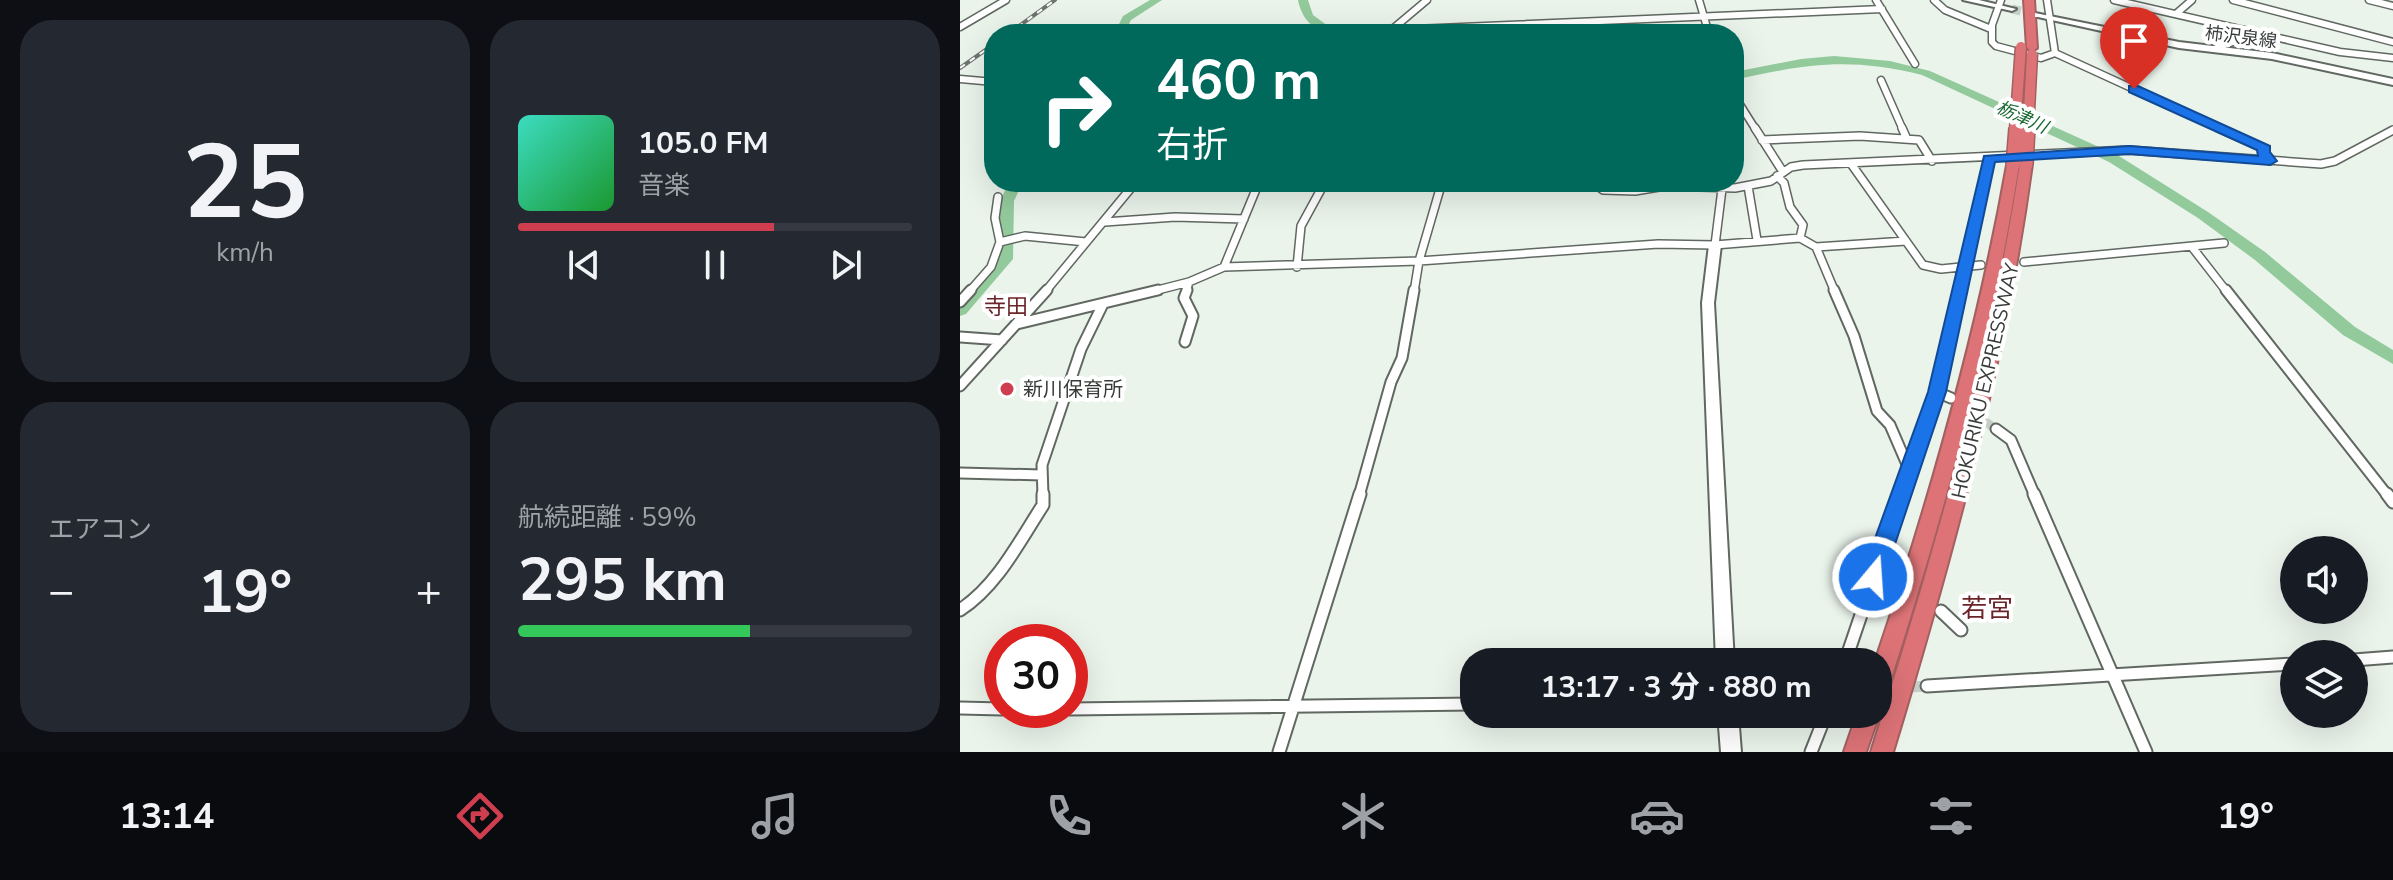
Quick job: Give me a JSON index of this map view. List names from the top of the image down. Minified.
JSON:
{"streets":{"highway":["HOKURIKU EXPRESSWAY"],"main road":["柿沢泉線"]},"districts":["寺田","若宮"],"water":["栃津川"],"places":["新川保育所"],"page":{"tile":[["25","km/h"],"エアコン",["航続距離 · 59%","295 km"]],"turn":["460 m","右折"],"song":["105.0 FM","音楽"],"heat":["−","19°","+"],"limit":"30","trip":"13:17 · 3 分 · 880 m","tabs":["13:14","19°"]}}
